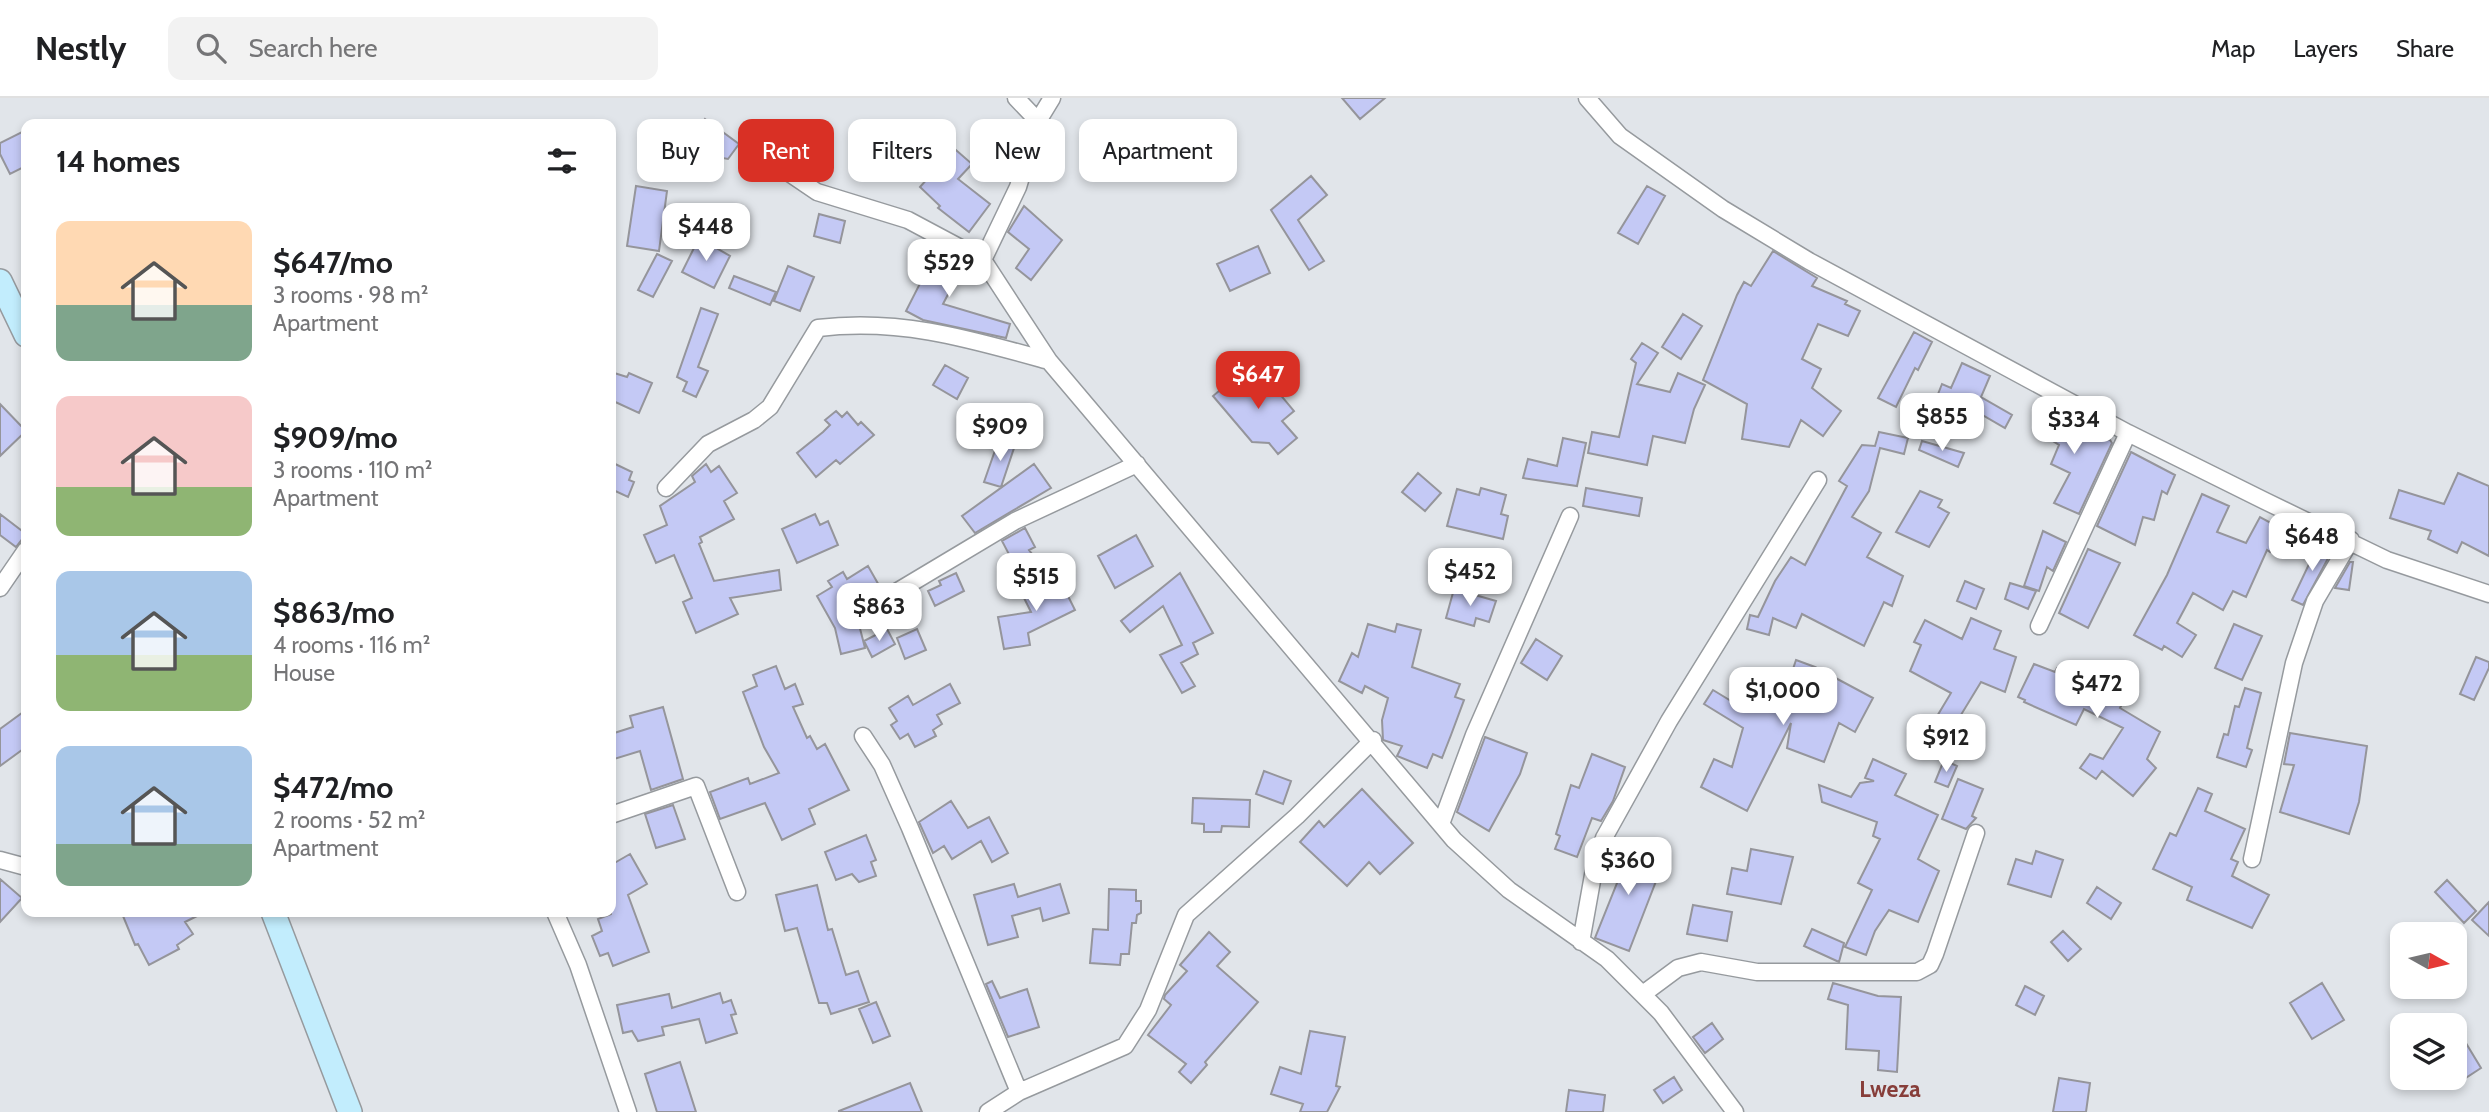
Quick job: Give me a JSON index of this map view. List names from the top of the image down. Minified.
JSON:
{"districts":["Lweza"],"north":"right","page":{"header":"Nestly","search":"Search here","nav":["Map","Layers","Share"],"chip":["Buy","Rent","Filters","New","Apartment"],"heading":"14 homes","price":["$448","$529","$647","$855","$334","$909","$648","$452","$515","$863","$472","$1,000","$912","$360"],"list":[{"name":"$647/mo","note":"3 rooms · 98 m² · Apartment"},{"name":"$909/mo","note":"3 rooms · 110 m² · Apartment"},{"name":"$863/mo","note":"4 rooms · 116 m² · House"},{"name":"$472/mo","note":"2 rooms · 52 m² · Apartment"}]}}
